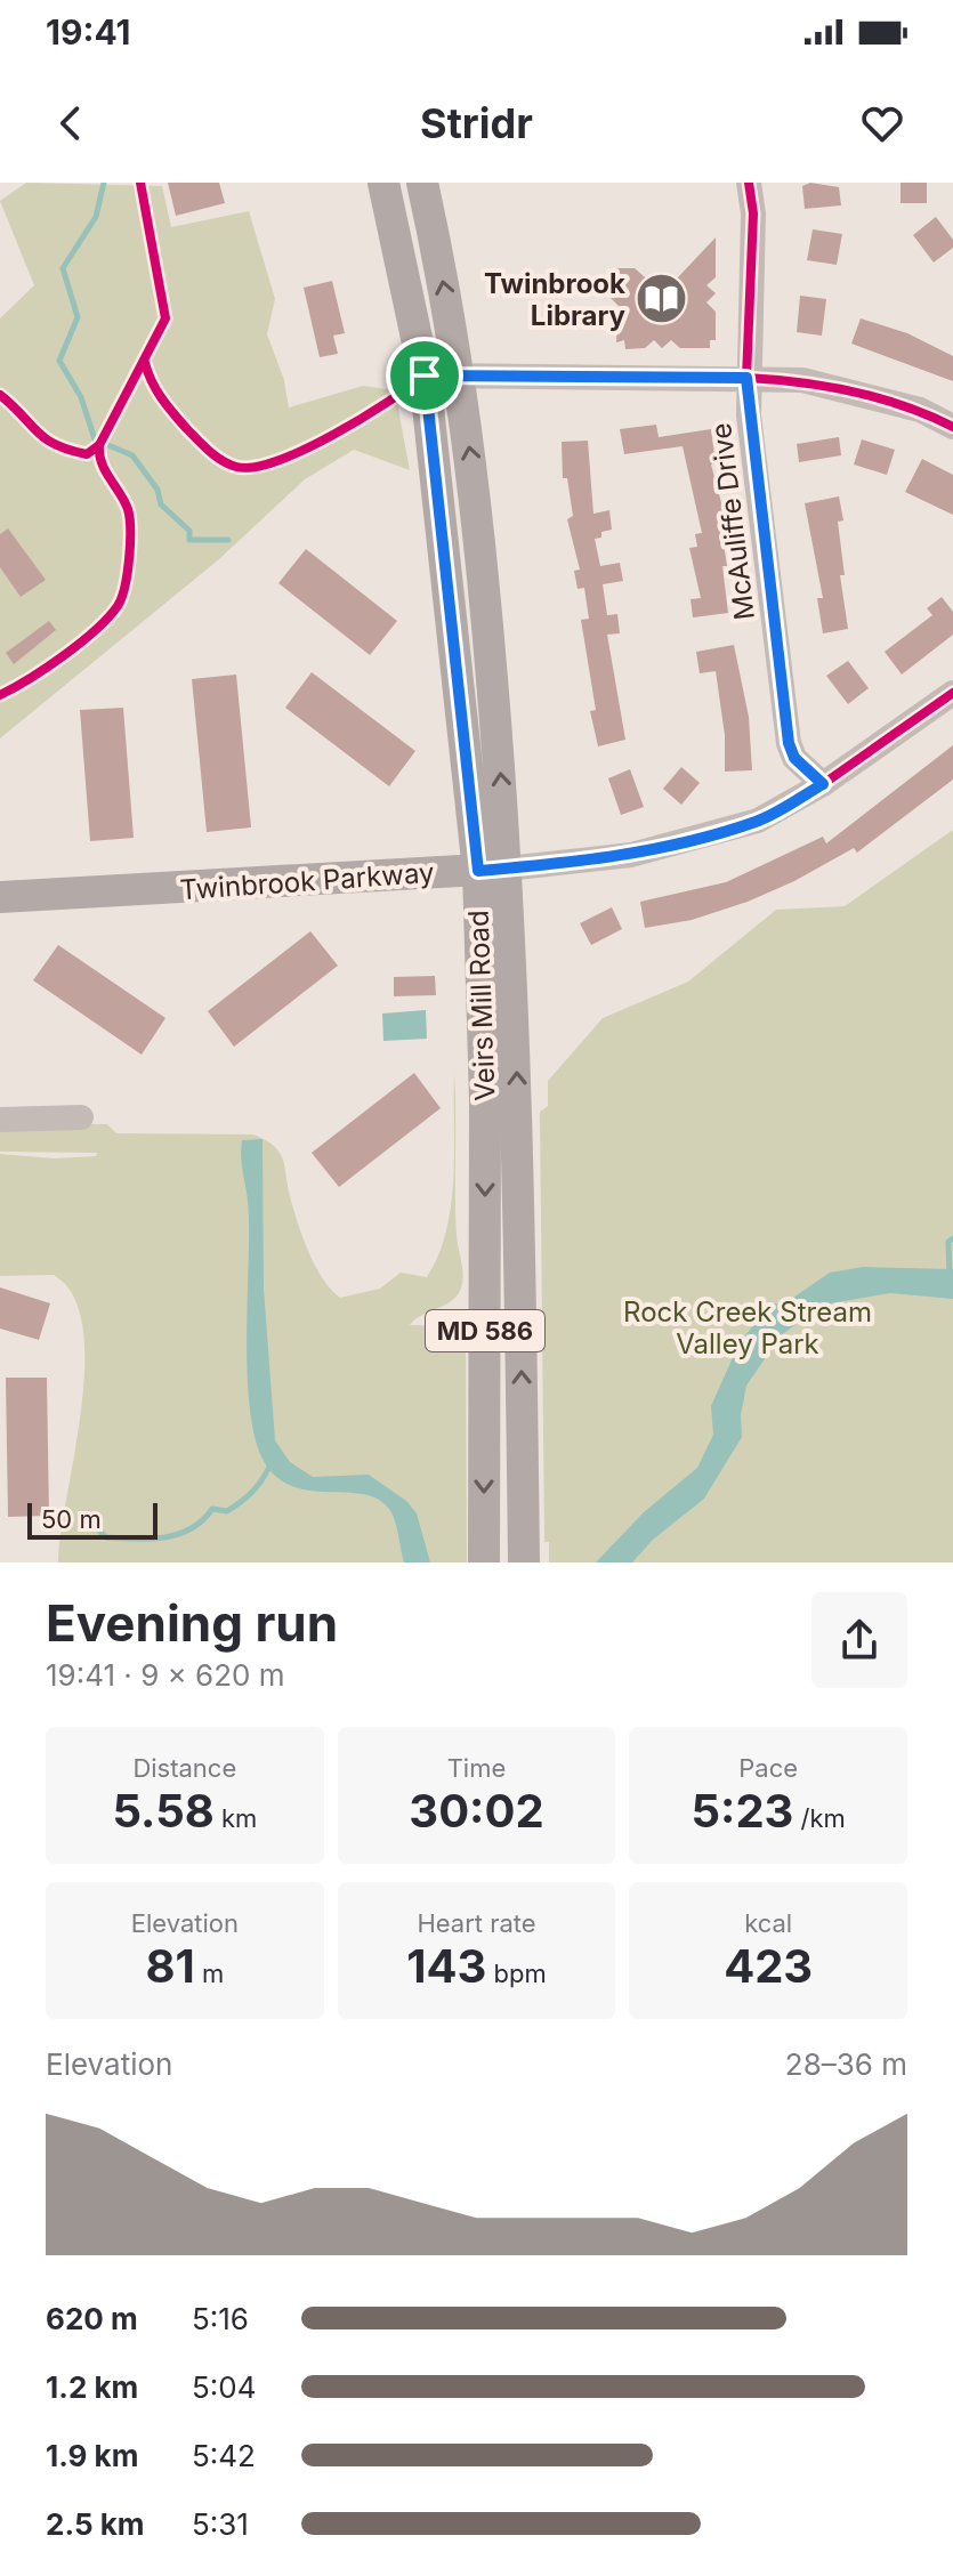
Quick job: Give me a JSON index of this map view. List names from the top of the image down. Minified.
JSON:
{"streets":{"main road":["Twinbrook Parkway","Veirs Mill Road","MD 586"],"street":["McAuliffe Drive"]},"crossings":[["McAuliffe Drive","Twinbrook Parkway"],["Twinbrook Parkway","Veirs Mill Road"]],"parks":["Rock Creek Stream Valley Park"],"places":{"library":["Twinbrook Library"]},"scale_bar":"50 m","page":{"status":"19:41","header":"Stridr","scale":"50 m","heading":["Evening run","19:41 · 9 × 620 m"],"stats":[["Distance","5.58 km"],["Time","30:02"],["Pace","5:23 /km"],["Elevation","81 m"],["Heart rate","143 bpm"],["kcal","423"]],"chart":["Elevation","28–36 m"],"list":[{"name":"620 m","note":"5:16"},{"name":"1.2 km","note":"5:04"},{"name":"1.9 km","note":"5:42"},{"name":"2.5 km","note":"5:31"}]}}
